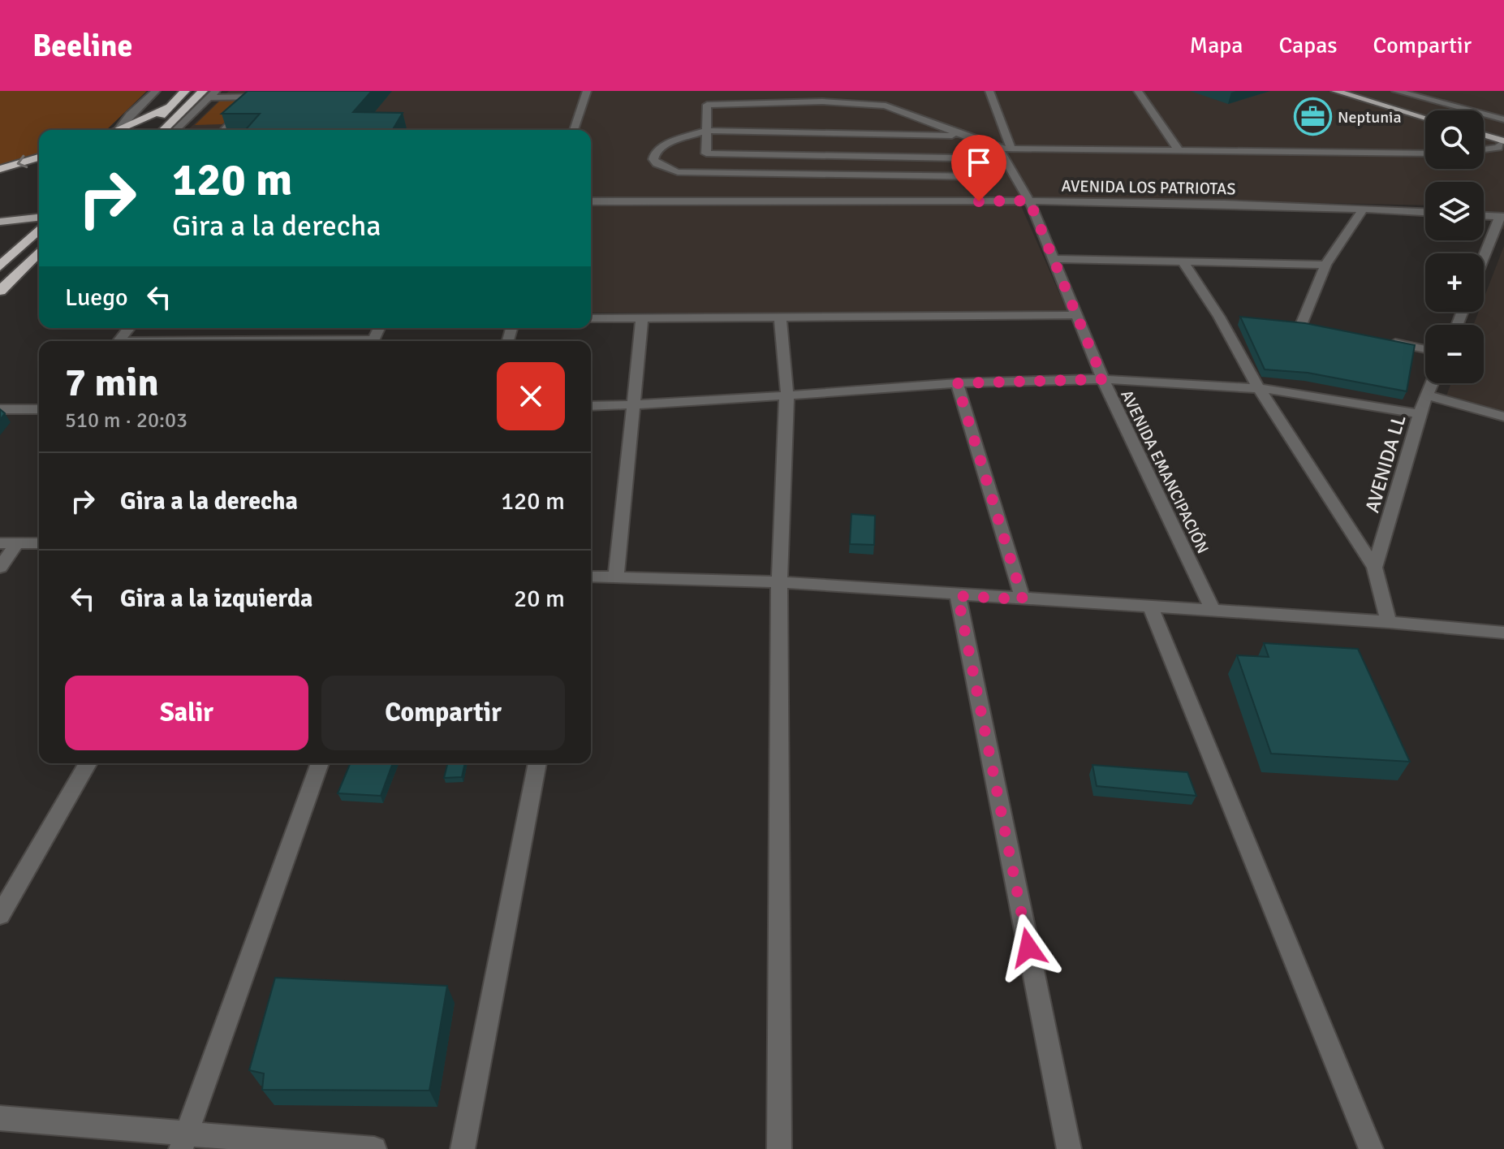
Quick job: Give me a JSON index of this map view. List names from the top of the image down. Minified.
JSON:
{"streets":{"street":["AVENIDA LOS PATRIOTAS","AVENIDA LL","AVENIDA EMANCIPACIÓN"]},"crossings":[["AVENIDA LOS PATRIOTAS","AVENIDA EMANCIPACIÓN"]],"places":{"office":["Neptunia"]},"page":{"header":"Beeline","nav":["Mapa","Capas","Compartir"],"map_buttons":["+","−"],"turn":["120 m","Gira a la derecha"],"then":"Luego","heading":["7 min","510 m · 20:03"],"list":[{"name":"Gira a la derecha","value":"120 m"},{"name":"Gira a la izquierda","value":"20 m"}],"buttons":["Salir","Compartir"]}}
